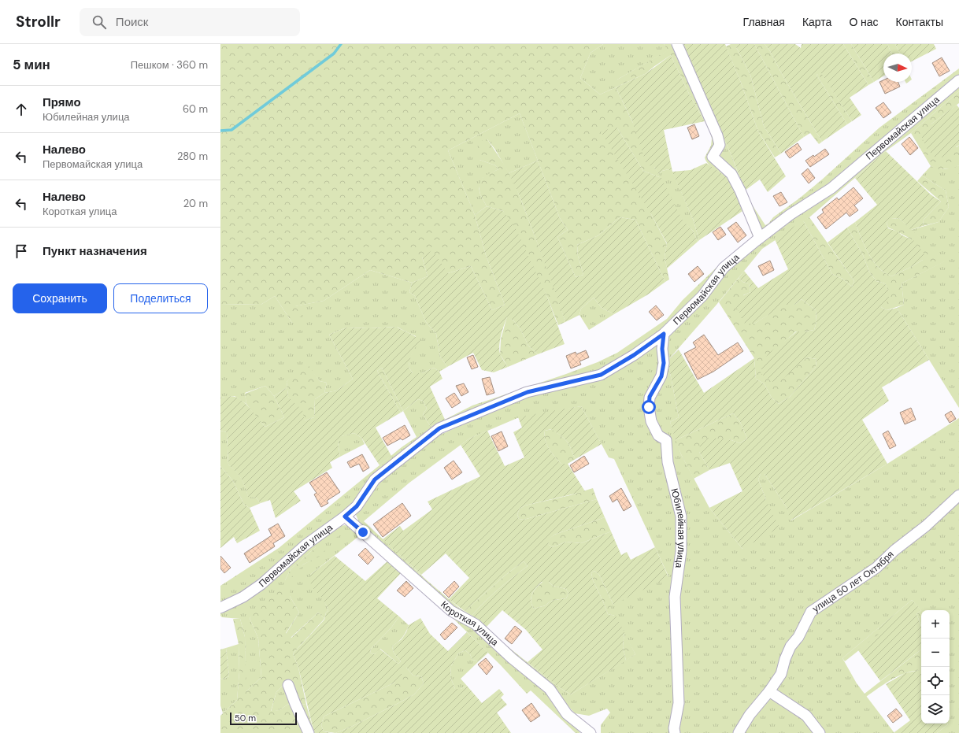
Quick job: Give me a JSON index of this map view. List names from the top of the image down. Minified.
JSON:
{"streets":{"street":["Первомайская улица","Юбилейная улица","улица 50 лет Октября","Короткая улица"]},"crossings":[["Первомайская улица","Юбилейная улица"],["Первомайская улица","Короткая улица"]],"scale_bar":"50 m","north":"right","page":{"header":"Strollr","search":"Поиск","nav":["Главная","Карта","О нас","Контакты"],"heading":["5 мин","Пешком · 360 m"],"list":[["Прямо","Юбилейная улица","60 m"],["Налево","Первомайская улица","280 m"],["Налево","Короткая улица","20 m"],"Пункт назначения"],"buttons":["Сохранить","Поделиться"],"map_buttons":["+","−"],"scale":"50 m"}}
